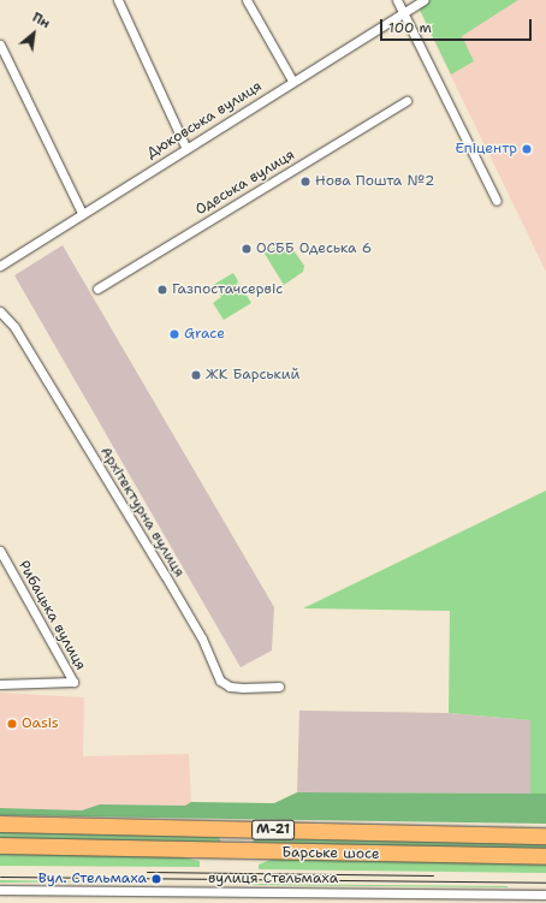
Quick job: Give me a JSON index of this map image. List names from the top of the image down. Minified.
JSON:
{"streets":{"highway":["М-21","Барське шосе"],"street":["Дюковська вулиця","Одеська вулиця","Архітектурна вулиця","Рибацька вулиця","вулиця Стельмаха"]},"places":["Епіцентр","Нова Пошта №2","ОСББ Одеська 6","Газпостачсервіс","Grace","ЖК Барський","Oasis","Вул. Стельмаха"],"scale_bar":"100 m","north":"top right"}
